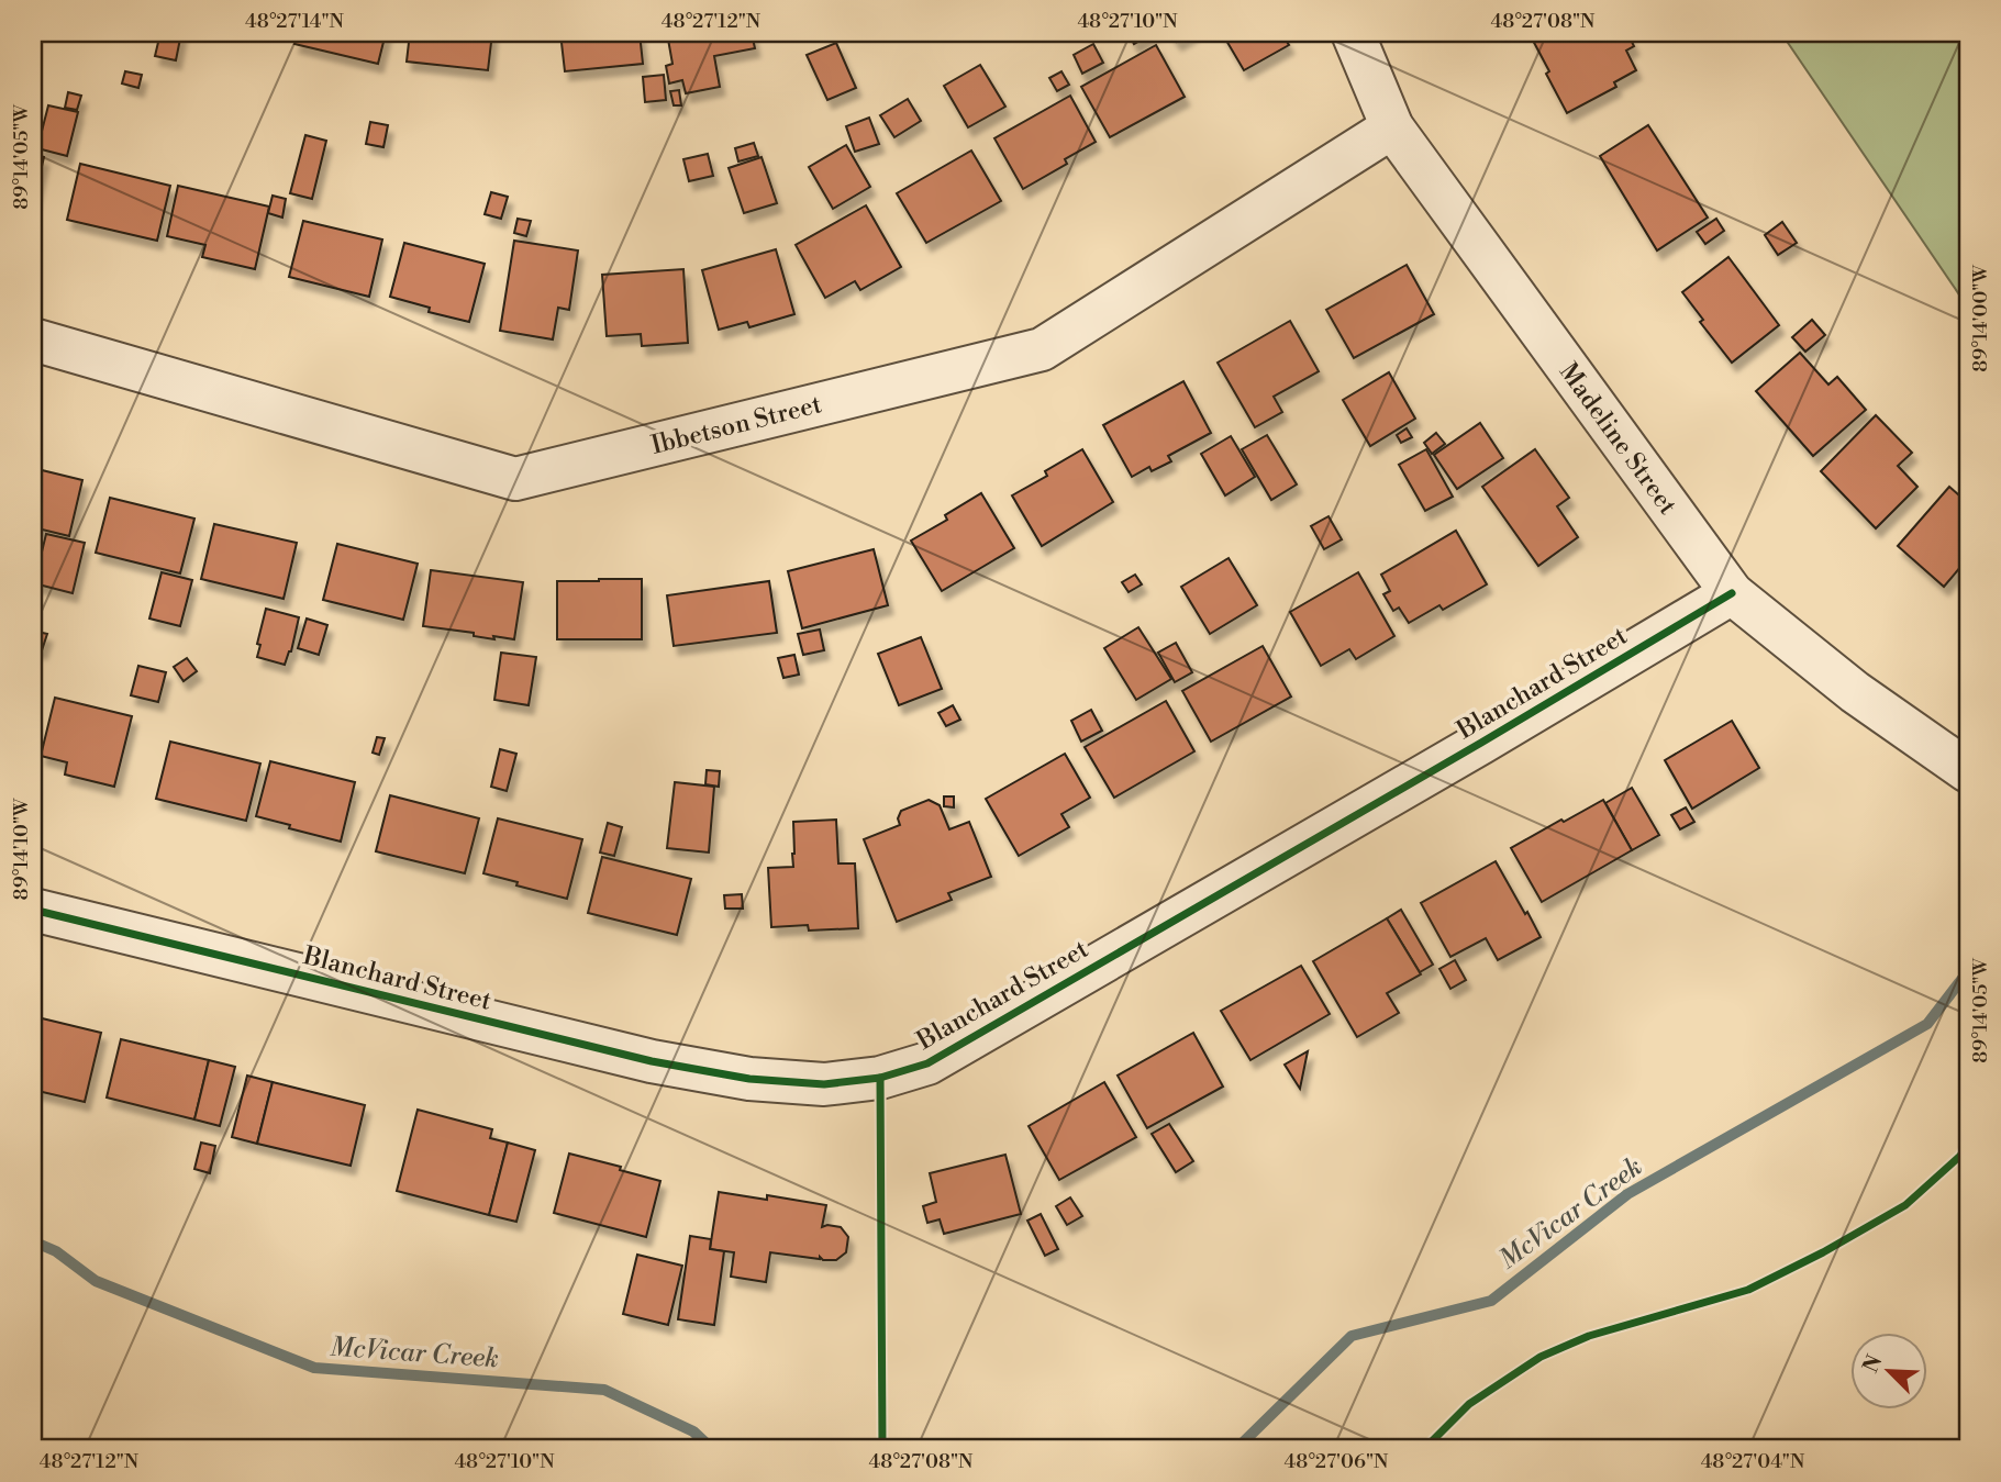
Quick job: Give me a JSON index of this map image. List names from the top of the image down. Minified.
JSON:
{"streets":{"street":["Ibbetson Street","Madeline Street","Blanchard Street"]},"crossings":[["Ibbetson Street","Madeline Street"],["Madeline Street","Blanchard Street"]],"water":["McVicar Creek"],"north":"top left","coordinates":["48°27'14\"N","48°27'12\"N","48°27'10\"N","48°27'08\"N","89°14'05\"W","89°14'00\"W","89°14'10\"W","48°27'06\"N","48°27'04\"N"]}
